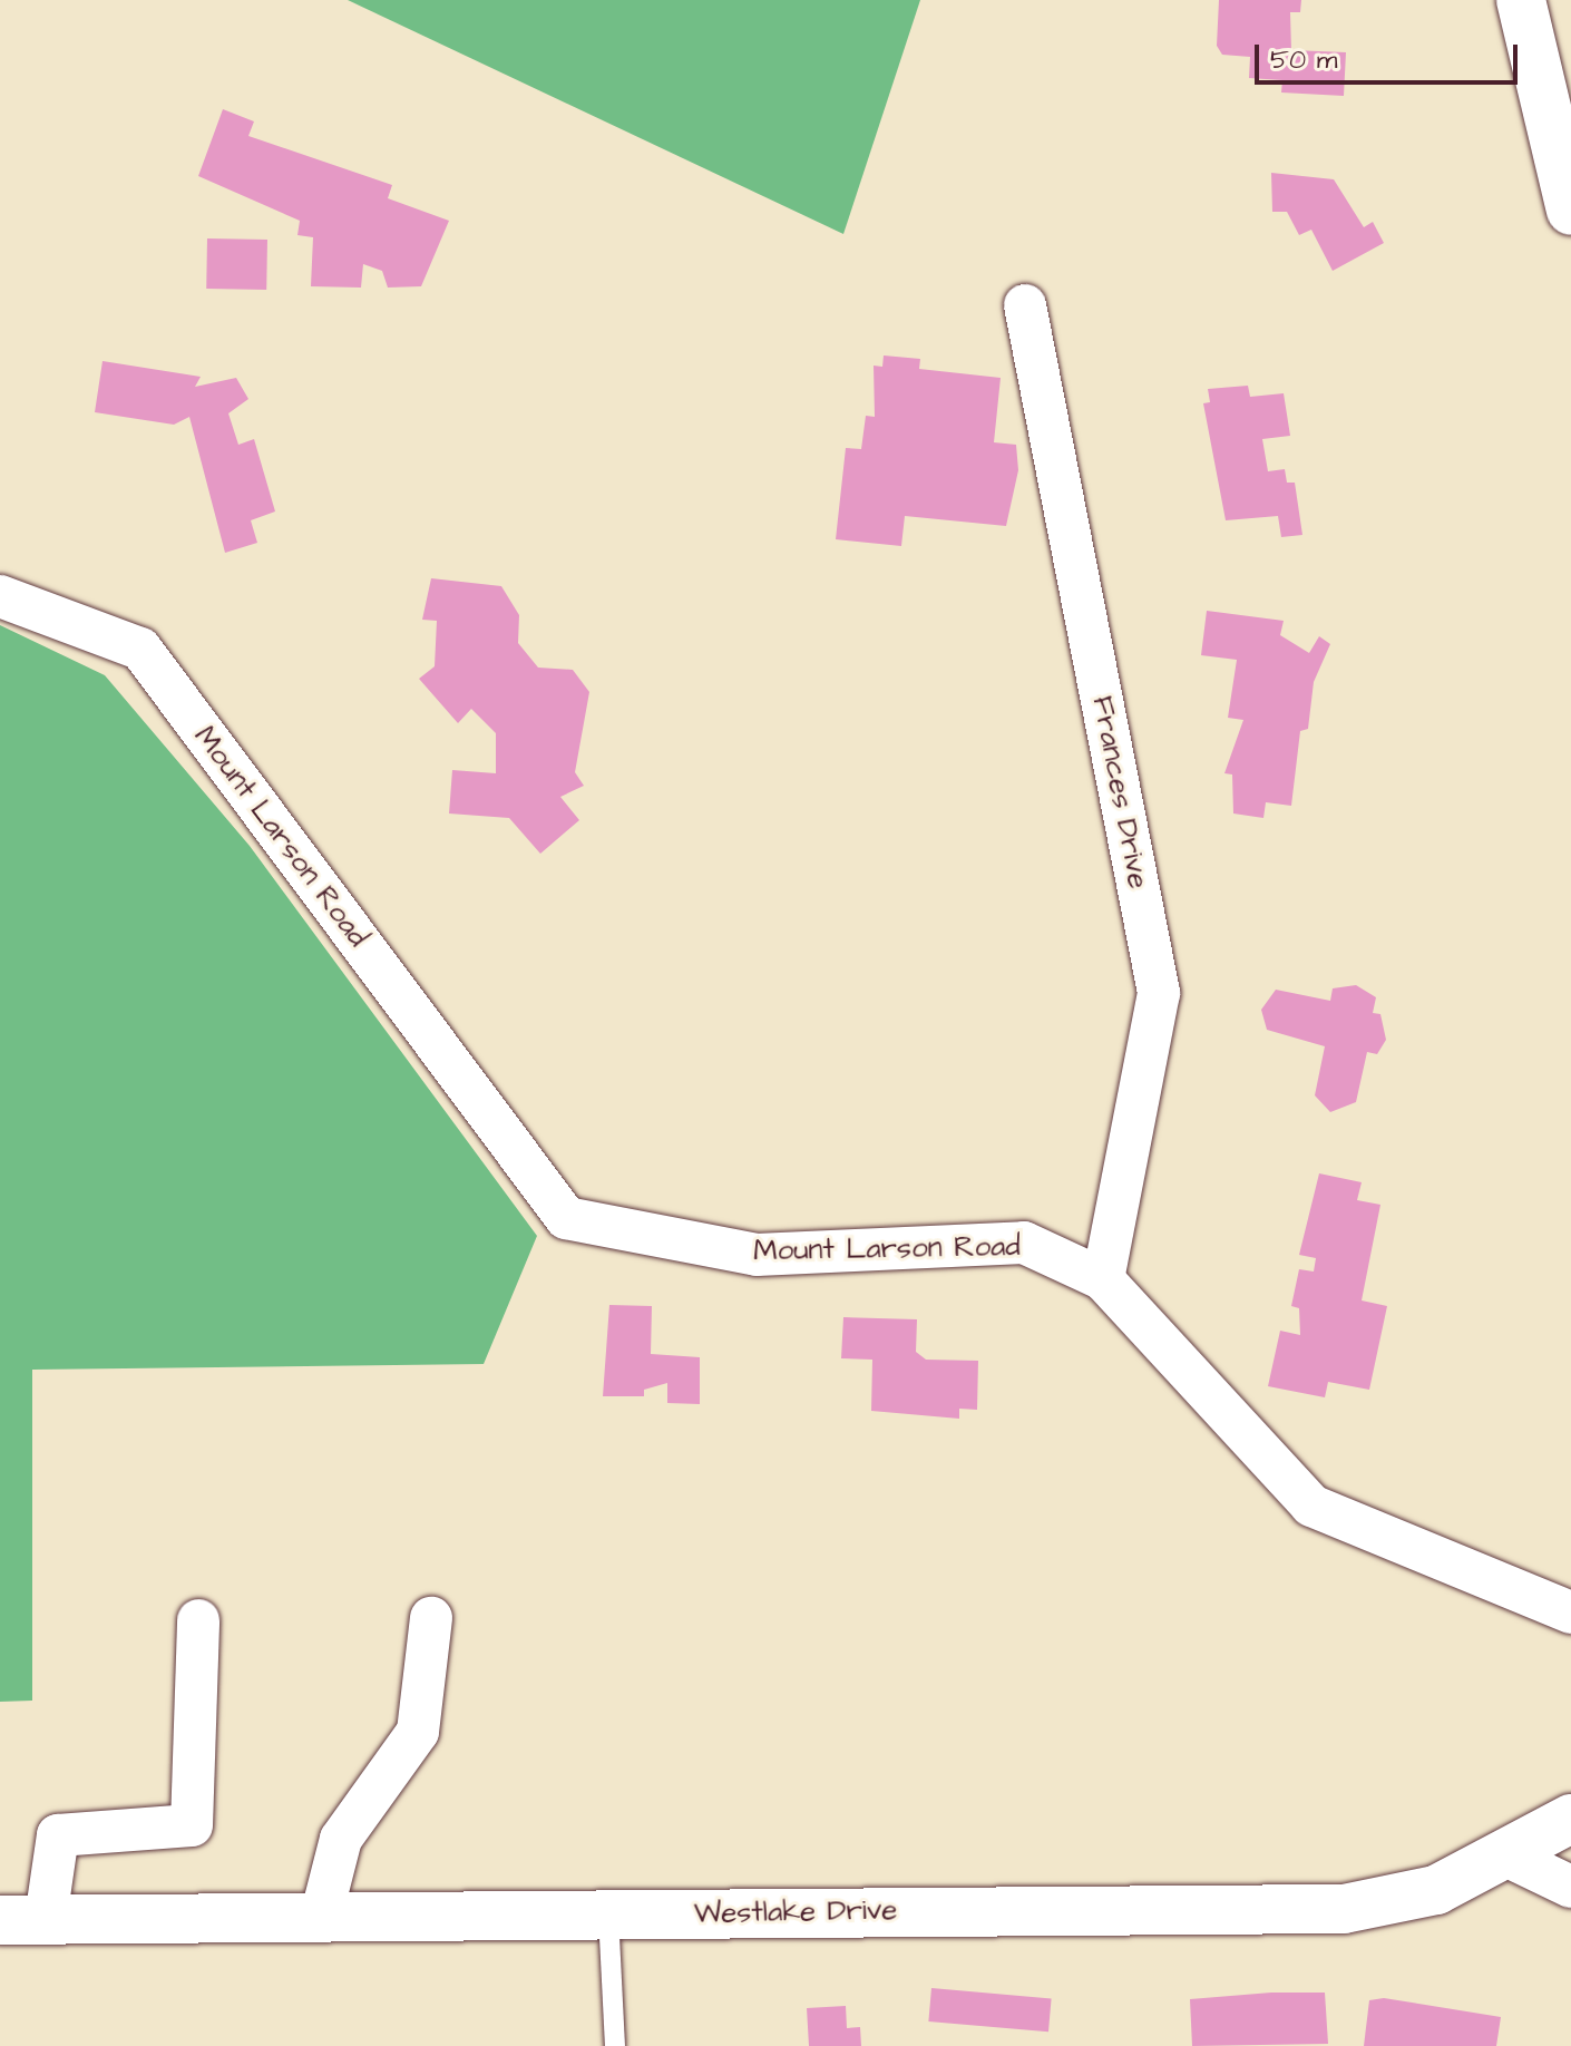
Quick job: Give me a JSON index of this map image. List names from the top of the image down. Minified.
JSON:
{"streets":{"street":["Frances Drive","Mount Larson Road","Westlake Drive"]},"crossings":[["Frances Drive","Mount Larson Road"]],"scale_bar":"50 m"}
